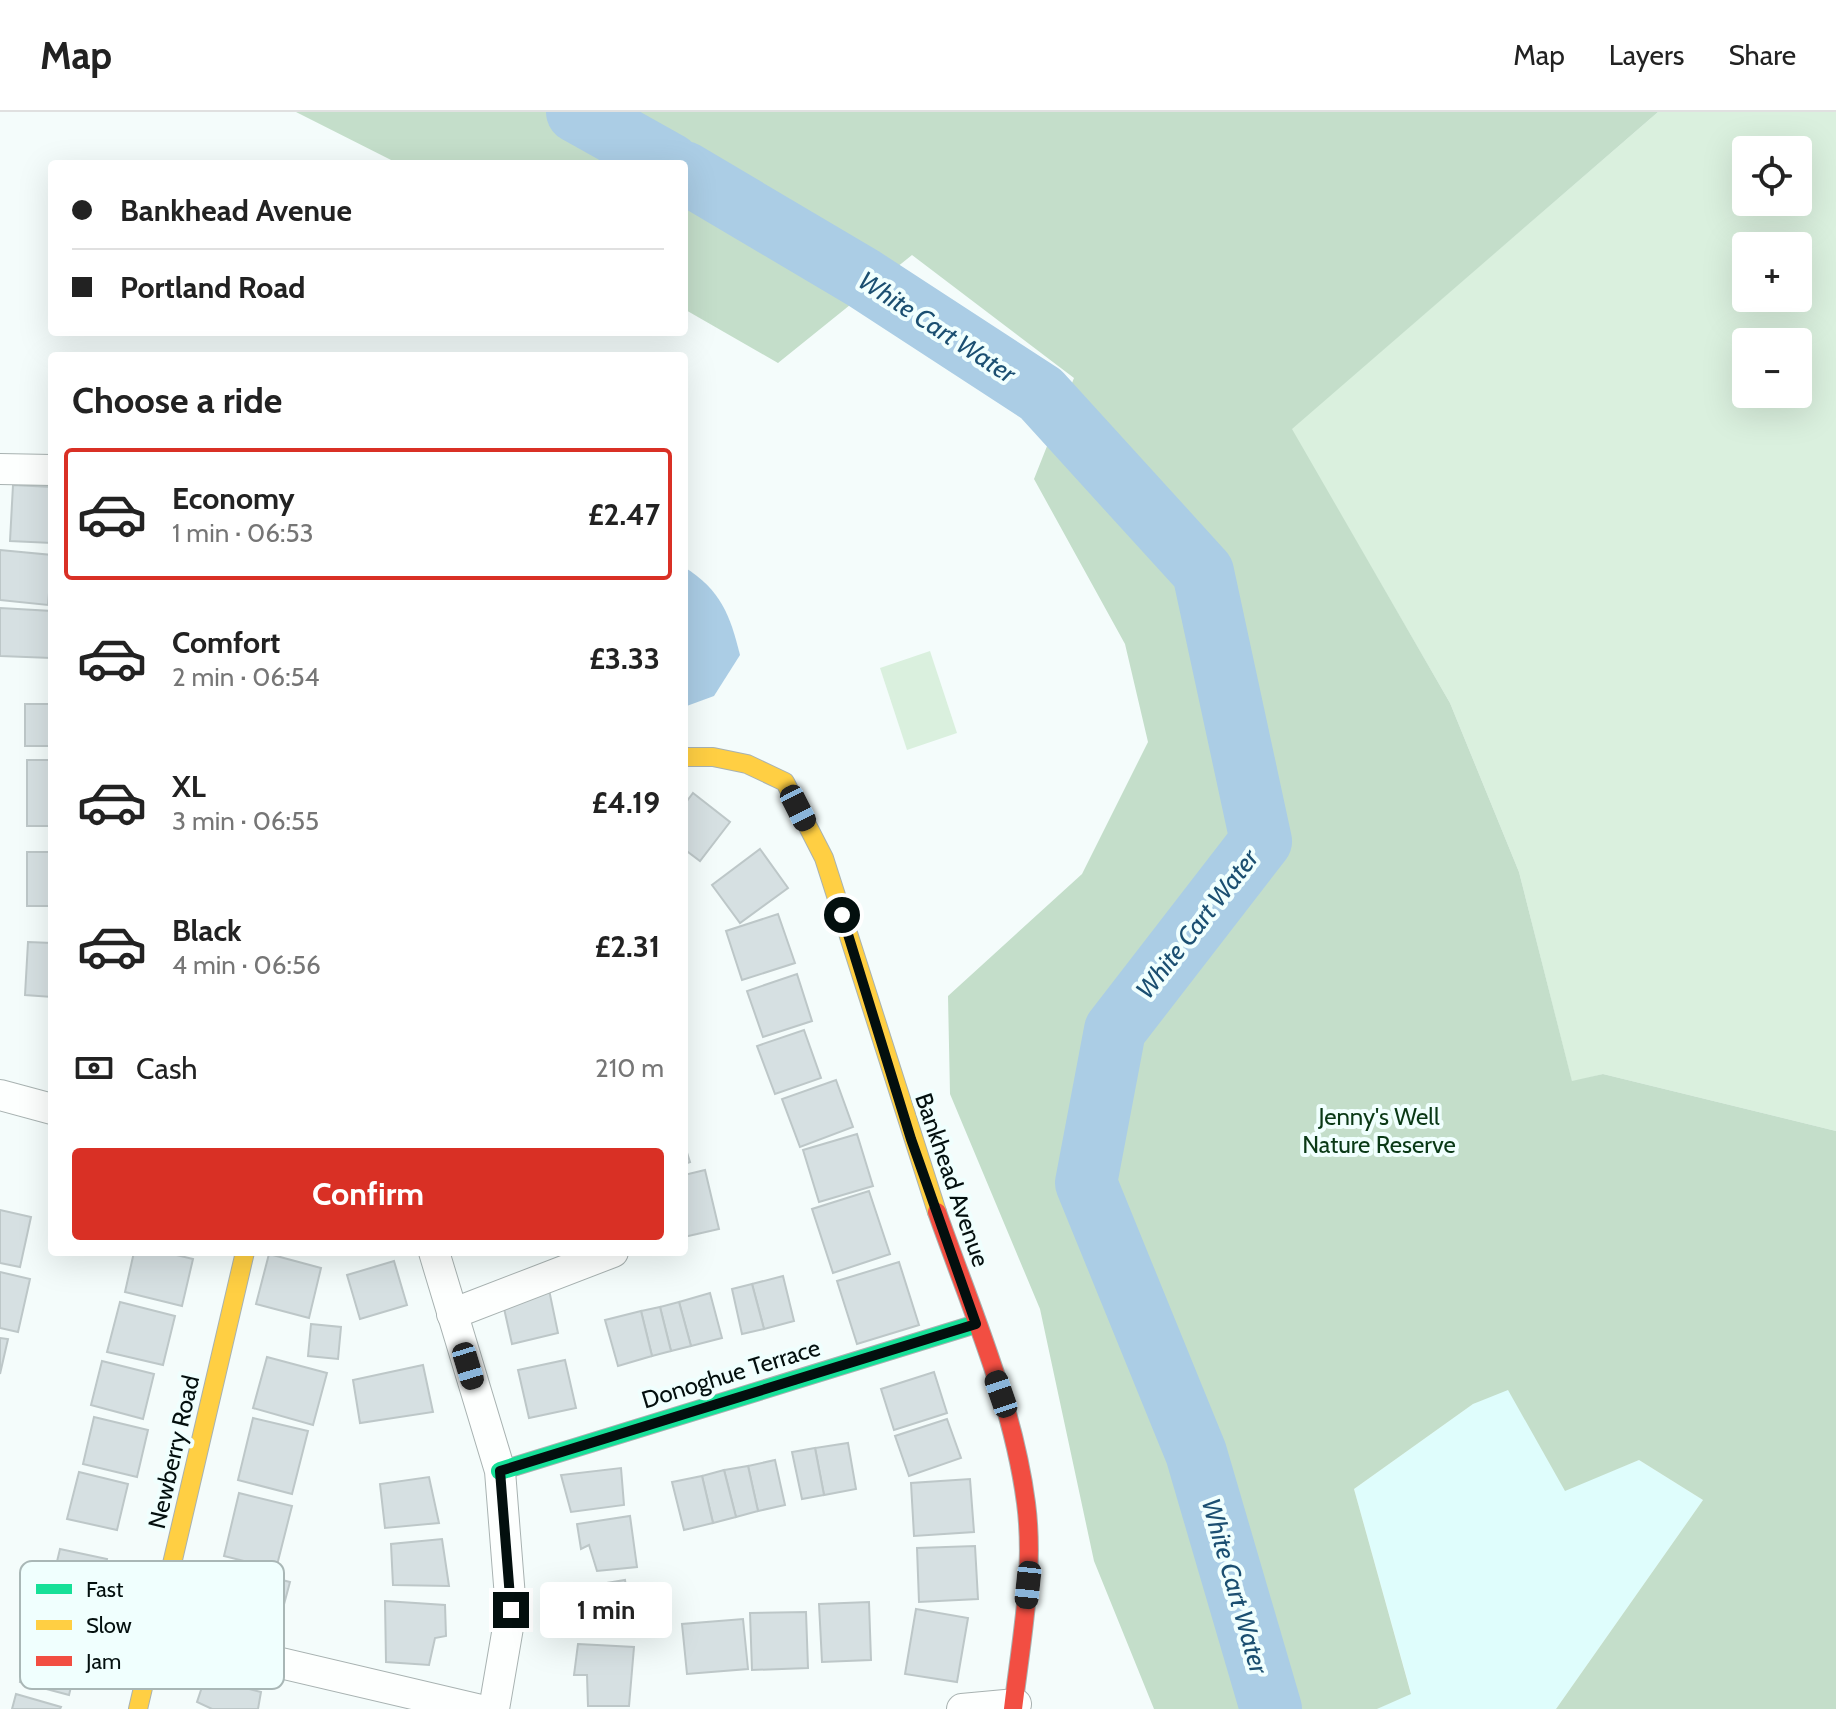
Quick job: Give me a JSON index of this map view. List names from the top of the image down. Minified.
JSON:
{"streets":{"street":["Bankhead Avenue","Donoghue Terrace","Newberry Road"]},"crossings":[["Bankhead Avenue","Donoghue Terrace"]],"water":["White Cart Water"],"parks":["Jenny's Well Nature Reserve"],"legend":["Fast","Slow","Jam"],"page":{"header":"Map","nav":["Map","Layers","Share"],"map_buttons":["+","−"],"banner":["Bankhead Avenue","Portland Road"],"heading":"Choose a ride","list":[{"name":"Economy","note":"1 min · 06:53","value":"£2.47"},{"name":"Comfort","note":"2 min · 06:54","value":"£3.33"},{"name":"XL","note":"3 min · 06:55","value":"£4.19"},{"name":"Black","note":"4 min · 06:56","value":"£2.31"}],"pay":["Cash","210 m"],"buttons":"Confirm","bubble":"1 min"}}
